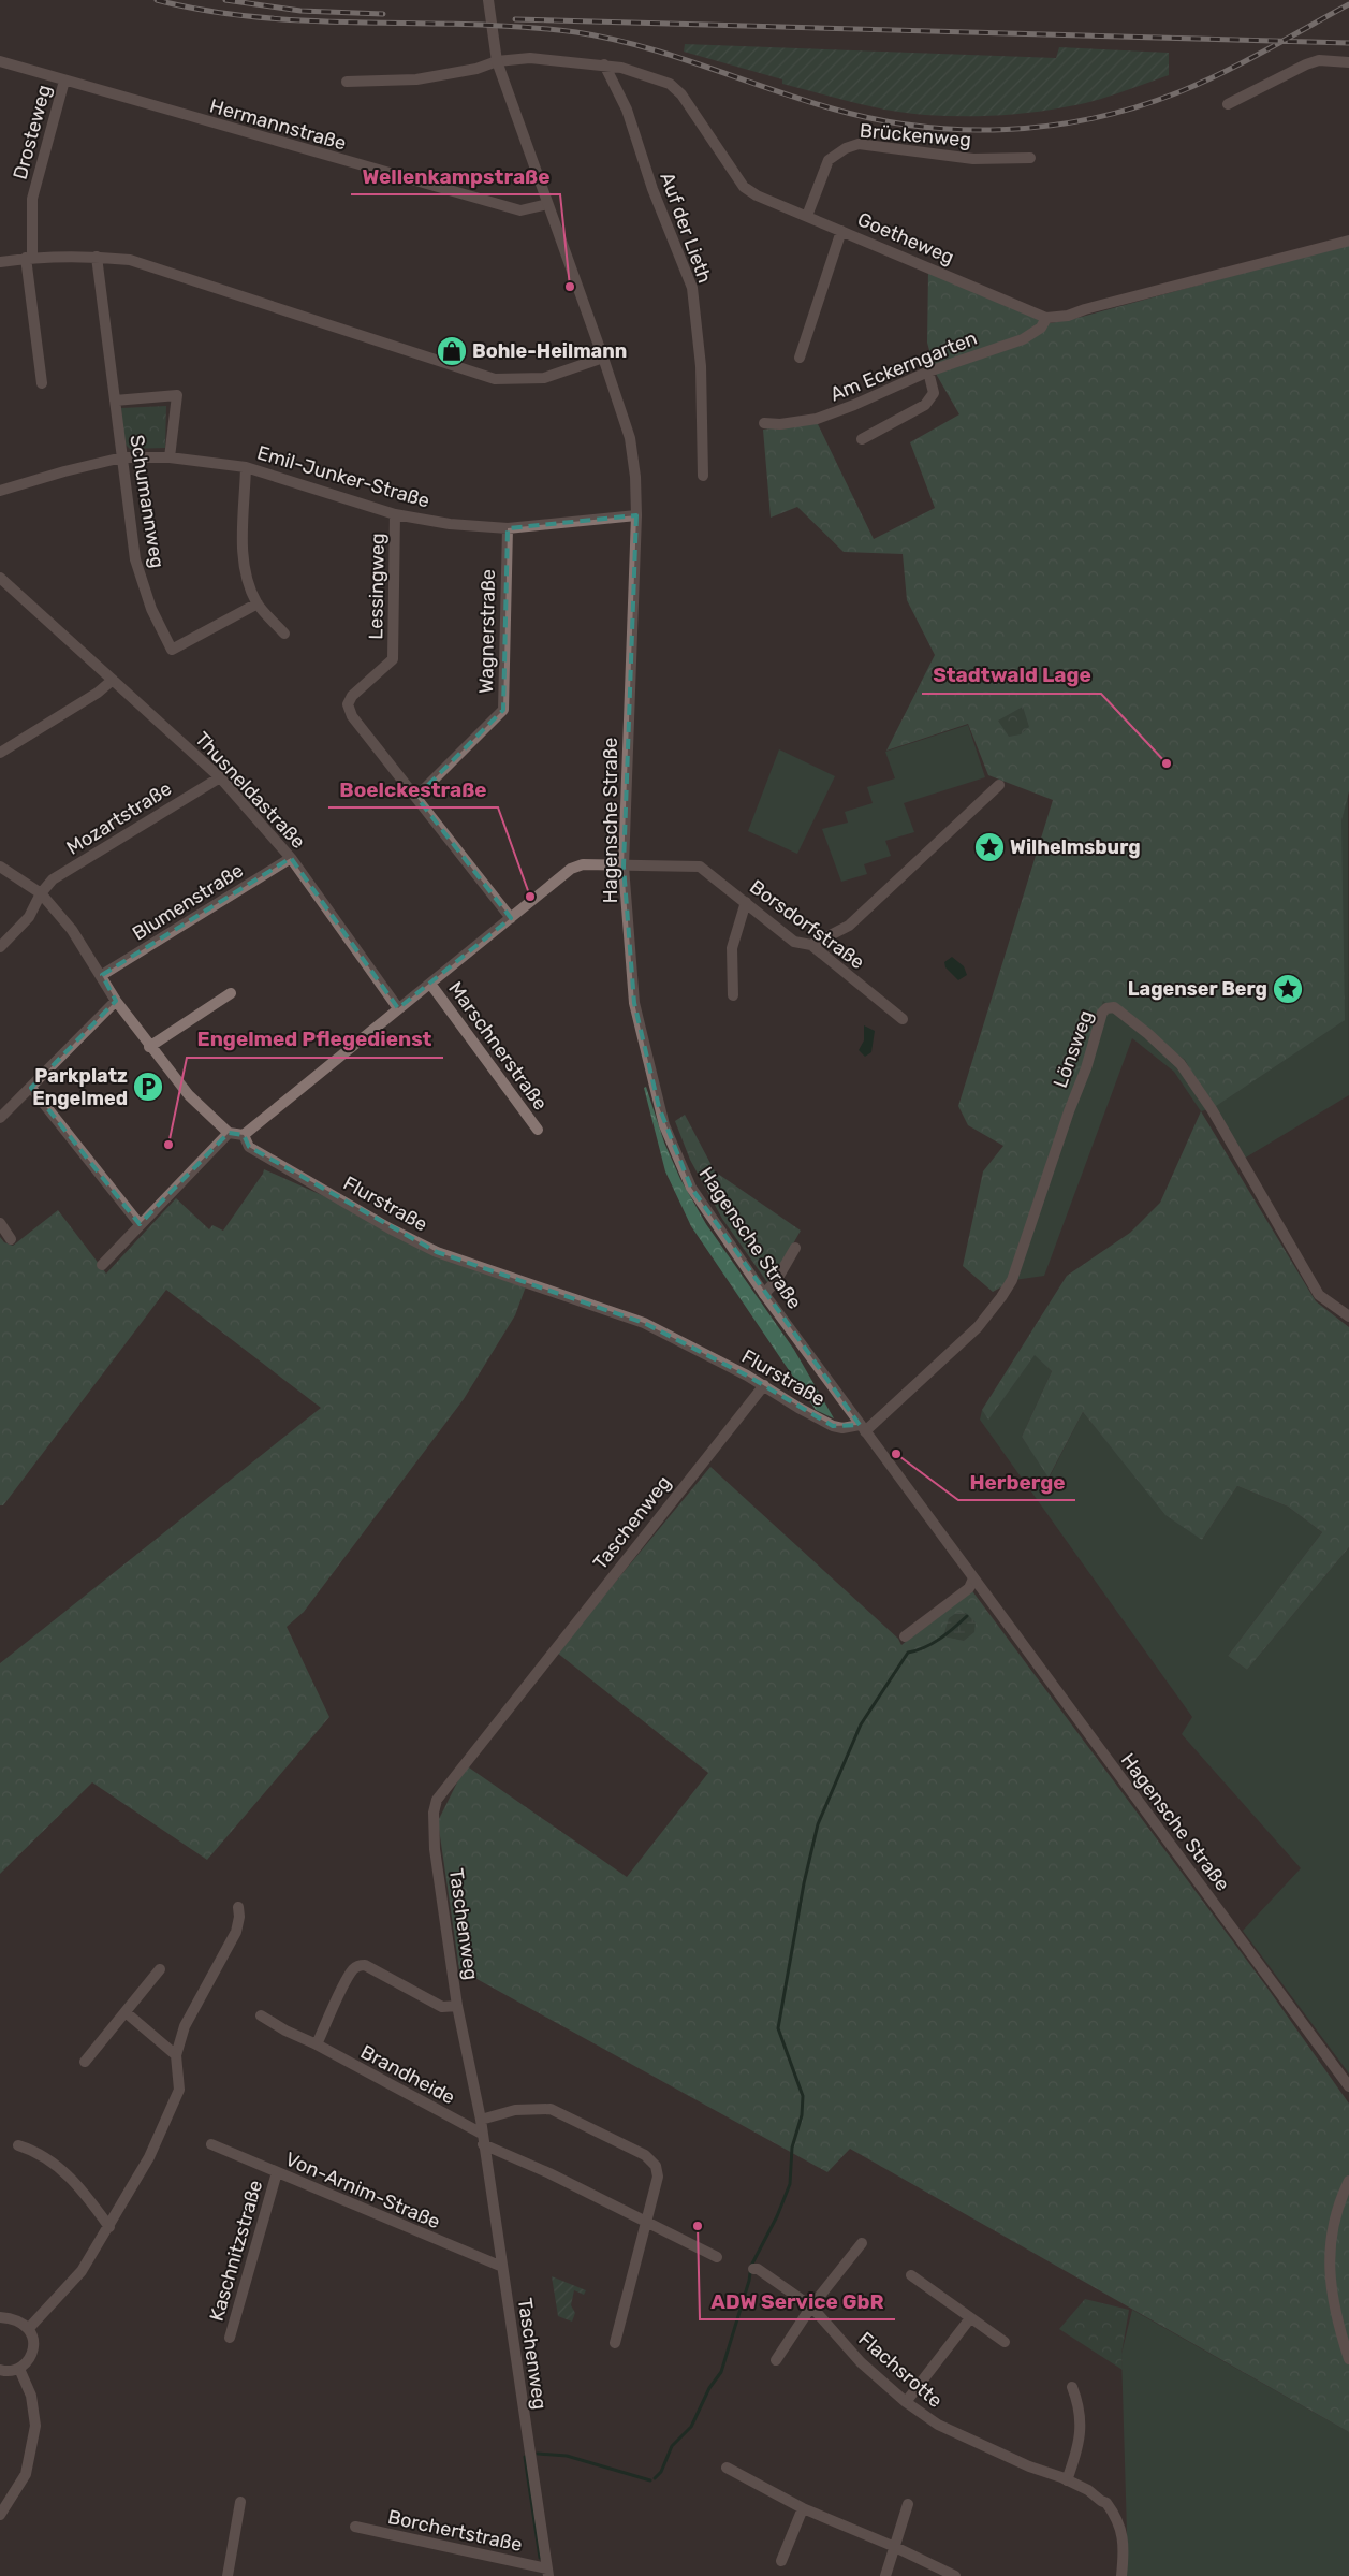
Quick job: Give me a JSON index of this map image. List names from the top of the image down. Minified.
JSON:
{"streets":{"street":["Hermannstraße","Drosteweg","Brückenweg","Auf der Lieth","Goetheweg","Am Eckerngarten","Emil-Junker-Straße","Schumannweg","Lessingweg","Wagnerstraße","Thusneldastraße","Mozartstraße","Hagensche Straße","Blumenstraße","Borsdorfstraße","Marschnerstraße","Lönsweg","Flurstraße","Taschenweg","Brandheide","Von-Arnim-Straße","Kaschnitzstraße","Flachsrotte","Borchertstraße"]},"crossings":[["Hermannstraße","Drosteweg"],["Hermannstraße","Hagensche Straße"],["Brückenweg","Goetheweg"],["Auf der Lieth","Goetheweg"],["Goetheweg","Am Eckerngarten"],["Goetheweg","Hagensche Straße"],["Emil-Junker-Straße","Schumannweg"],["Emil-Junker-Straße","Lessingweg"],["Emil-Junker-Straße","Wagnerstraße"],["Emil-Junker-Straße","Hagensche Straße"],["Lessingweg","Wagnerstraße"],["Thusneldastraße","Mozartstraße"],["Thusneldastraße","Blumenstraße"],["Thusneldastraße","Borsdorfstraße"],["Hagensche Straße","Borsdorfstraße"],["Hagensche Straße","Lönsweg"],["Hagensche Straße","Flurstraße"],["Borsdorfstraße","Marschnerstraße"],["Borsdorfstraße","Flurstraße"],["Lönsweg","Flurstraße"],["Flurstraße","Taschenweg"],["Taschenweg","Brandheide"],["Taschenweg","Von-Arnim-Straße"],["Taschenweg","Borchertstraße"],["Von-Arnim-Straße","Kaschnitzstraße"]],"places":{"other":["Wellenkampstraße","Stadtwald Lage","Boelckestraße","Engelmed Pflegedienst","Herberge","ADW Service GbR"],"shop":["Bohle-Heilmann"],"place":["Wilhelmsburg","Lagenser Berg"],"parking":["Parkplatz Engelmed"]}}
